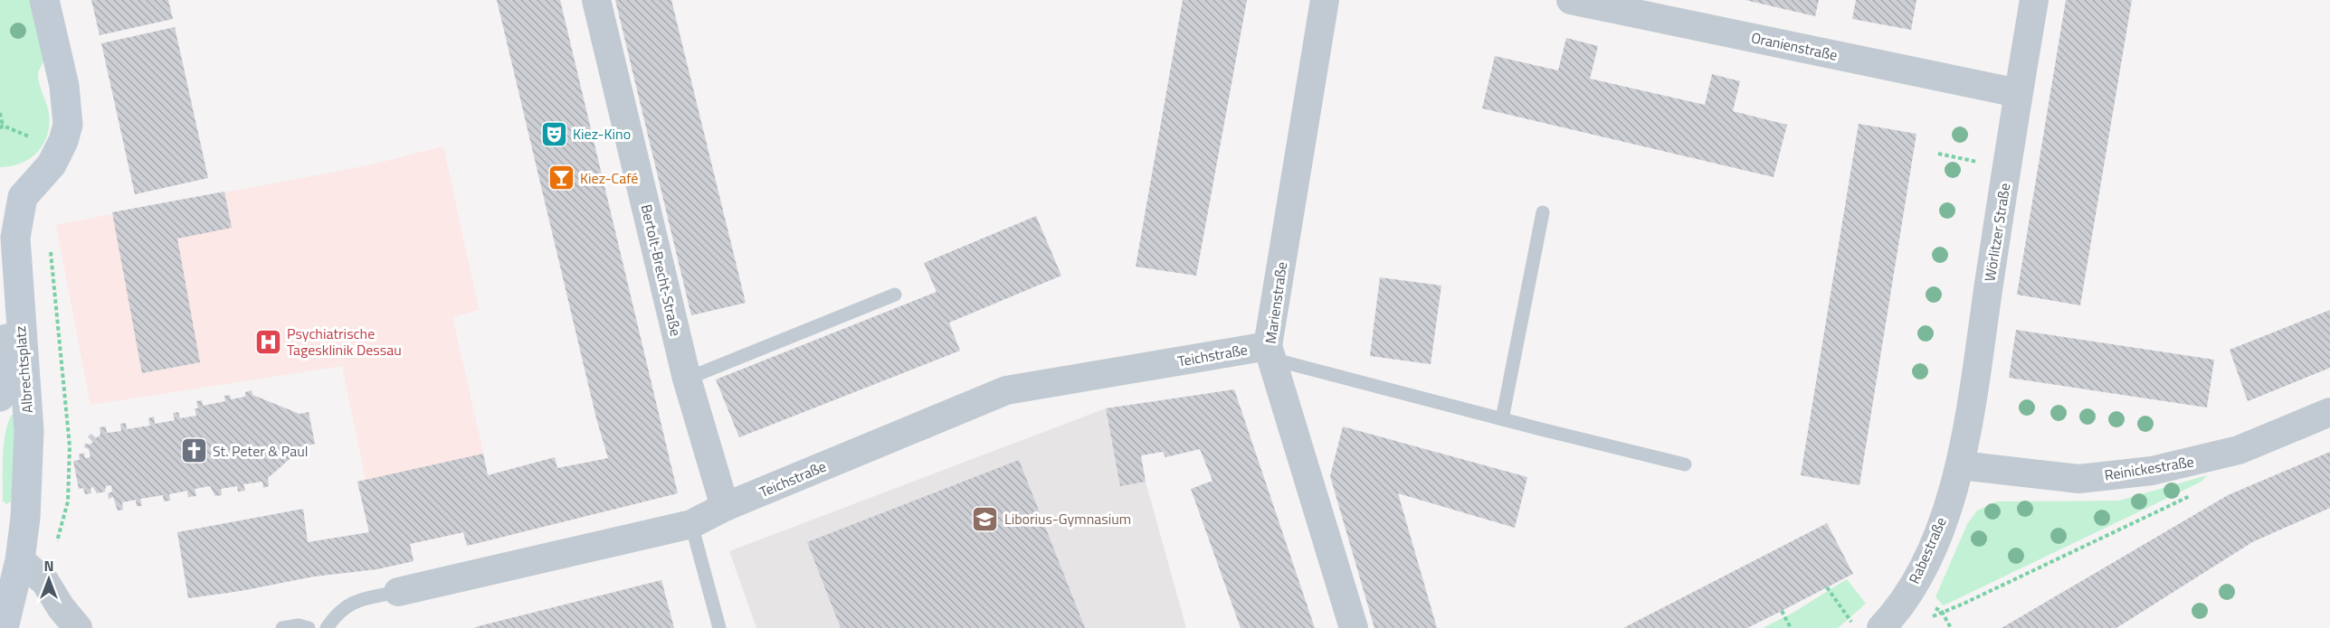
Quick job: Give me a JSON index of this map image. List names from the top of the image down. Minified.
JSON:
{"streets":{"main road":["Albrechtsplatz"],"street":["Oranienstraße","Wörlitzer Straße","Bertolt-Brecht-Straße","Marienstraße","Teichstraße","Reinickestraße","Rabestraße"]},"crossings":[["Oranienstraße","Wörlitzer Straße"],["Wörlitzer Straße","Reinickestraße"],["Wörlitzer Straße","Rabestraße"],["Bertolt-Brecht-Straße","Teichstraße"],["Marienstraße","Teichstraße"],["Reinickestraße","Rabestraße"]],"places":{"theatre":["Kiez-Kino"],"bar":["Kiez-Café"],"hospital":["Psychiatrische Tagesklinik Dessau"],"church":["St. Peter & Paul"],"school or university":["Liborius-Gymnasium"]},"north":"top"}
